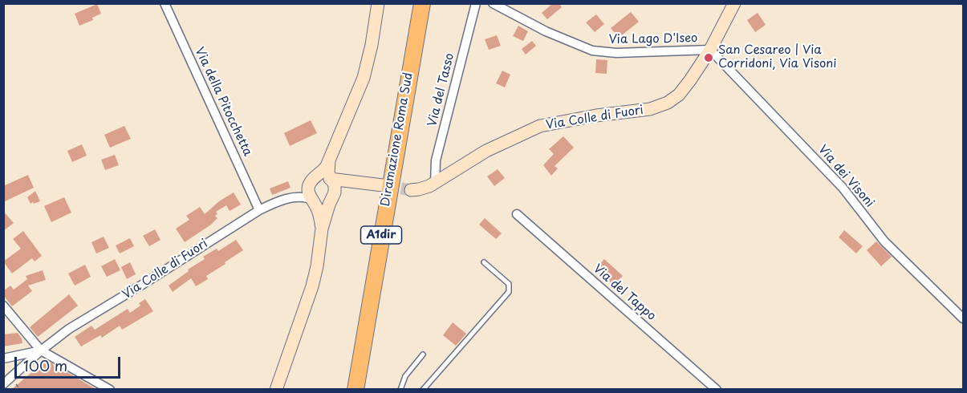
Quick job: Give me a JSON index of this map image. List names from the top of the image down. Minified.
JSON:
{"streets":{"highway":["Diramazione Roma Sud","A1dir"],"street":["Via Lago D'Iseo","Via del Tasso","Via della Pitocchetta","Via Colle di Fuori","Via dei Visoni","Via del Tappo"]},"crossings":[["Via Lago D'Iseo","Via Colle di Fuori"],["Via Lago D'Iseo","Via dei Visoni"],["Via del Tasso","Via Colle di Fuori"],["Via della Pitocchetta","Via Colle di Fuori"],["Via Colle di Fuori","Via dei Visoni"]],"places":["San Cesareo | Via Corridoni, Via Visoni"],"scale_bar":"100 m"}
